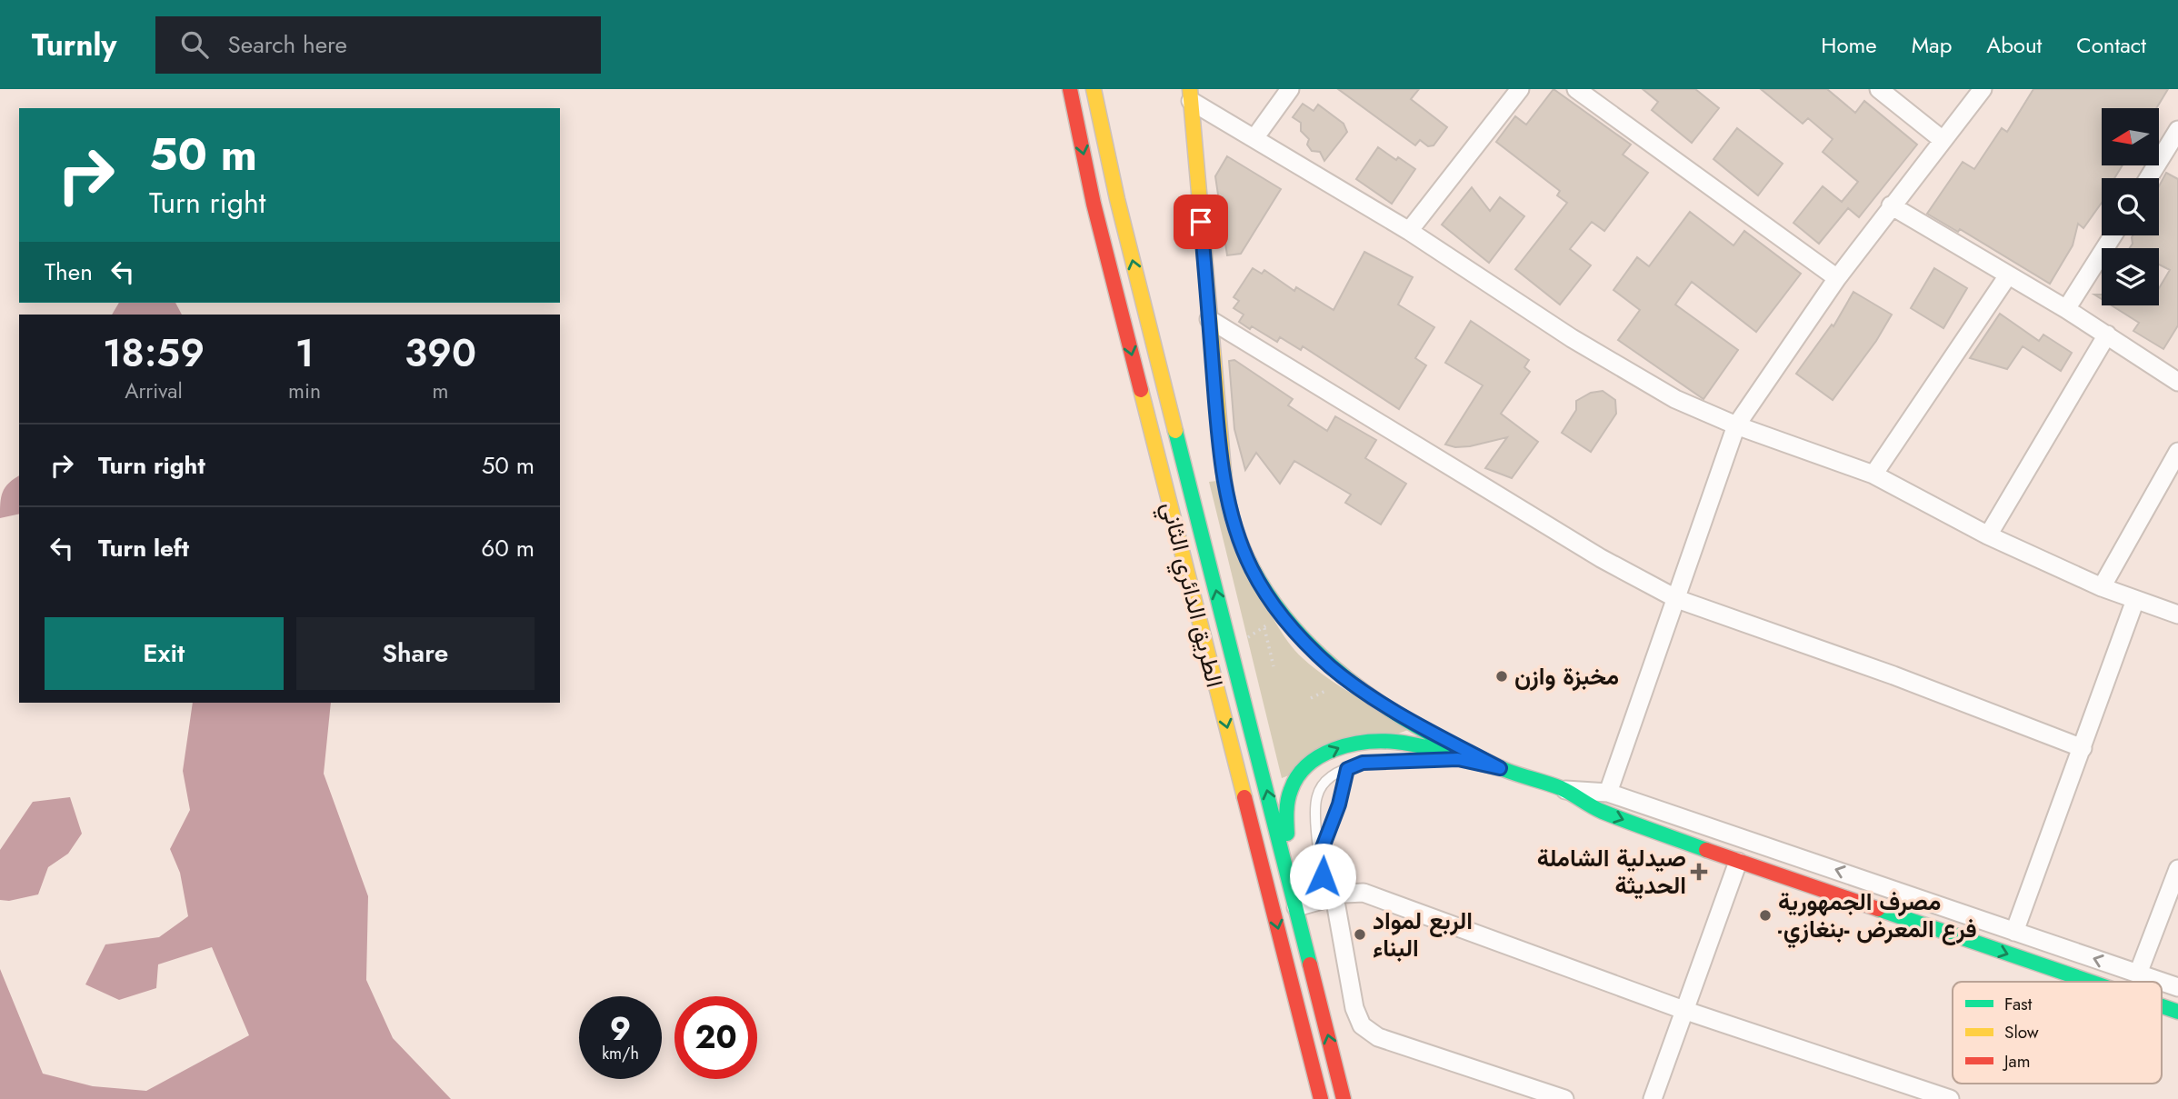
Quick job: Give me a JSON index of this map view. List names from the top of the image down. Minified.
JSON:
{"streets":{"main road":["الطريق الدائري الثاني"]},"places":{"other":["مخبزة وازن","مصرف الجمهورية -فرع المعرض -بنغازي","الربع لمواد البناء"],"health":["صيدلية الشاملة الحديثة"]},"legend":["Fast","Slow","Jam"],"north":"left","page":{"header":"Turnly","search":"Search here","nav":["Home","Map","About","Contact"],"turn":["50 m","Turn right"],"then":"Then","eta":["18:59","Arrival","1","min","390","m"],"list":[{"name":"Turn right","value":"50 m"},{"name":"Turn left","value":"60 m"}],"buttons":["Exit","Share"],"speed":"9 km/h","limit":"20"}}
